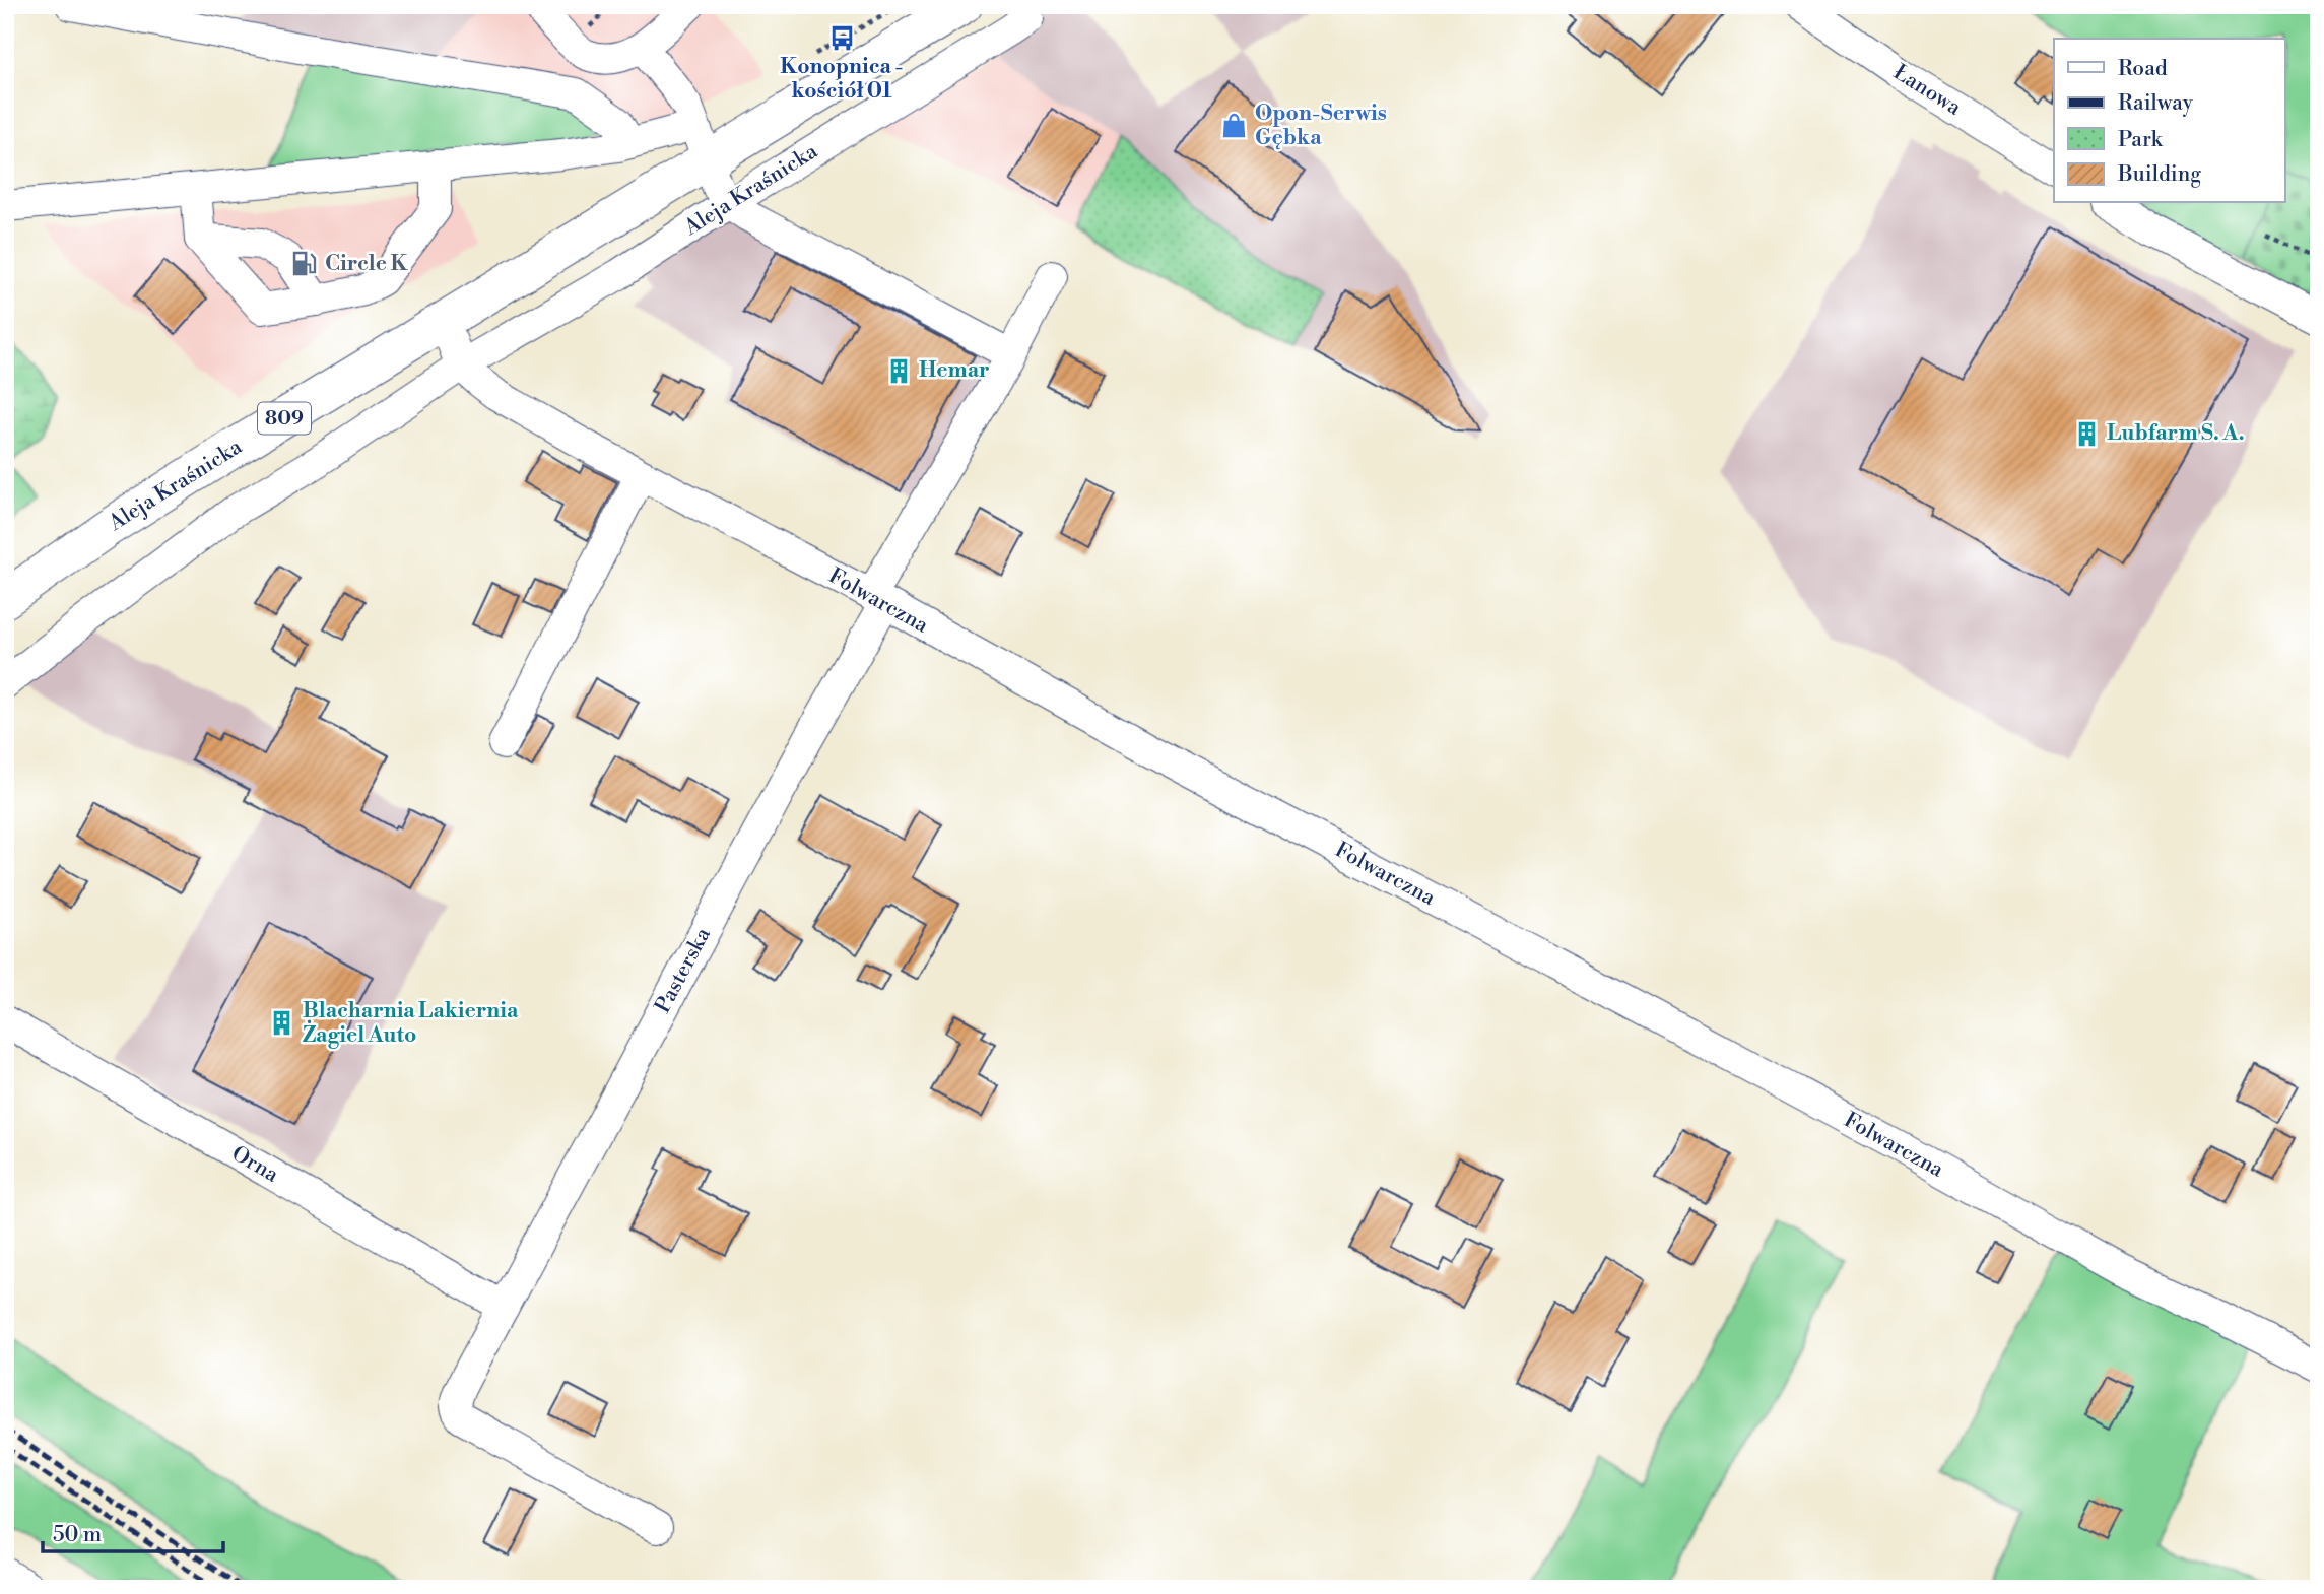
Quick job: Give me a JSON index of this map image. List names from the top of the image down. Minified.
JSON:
{"streets":{"main road":["Aleja Kraśnicka","809"],"street":["Łanowa","Folwarczna","Pasterska","Orna"]},"crossings":[["Aleja Kraśnicka","809"],["Aleja Kraśnicka","Folwarczna"],["Folwarczna","Pasterska"],["Pasterska","Orna"]],"places":{"bus stop":["Konopnica - kościół 01"],"shop":["Opon-Serwis Gębka"],"fuel station":["Circle K"],"building":["Hemar","Lubfarm S. A.","Blacharnia Lakiernia Żagiel Auto"]},"legend":["Road","Railway","Park","Building"],"scale_bar":"50 m"}
